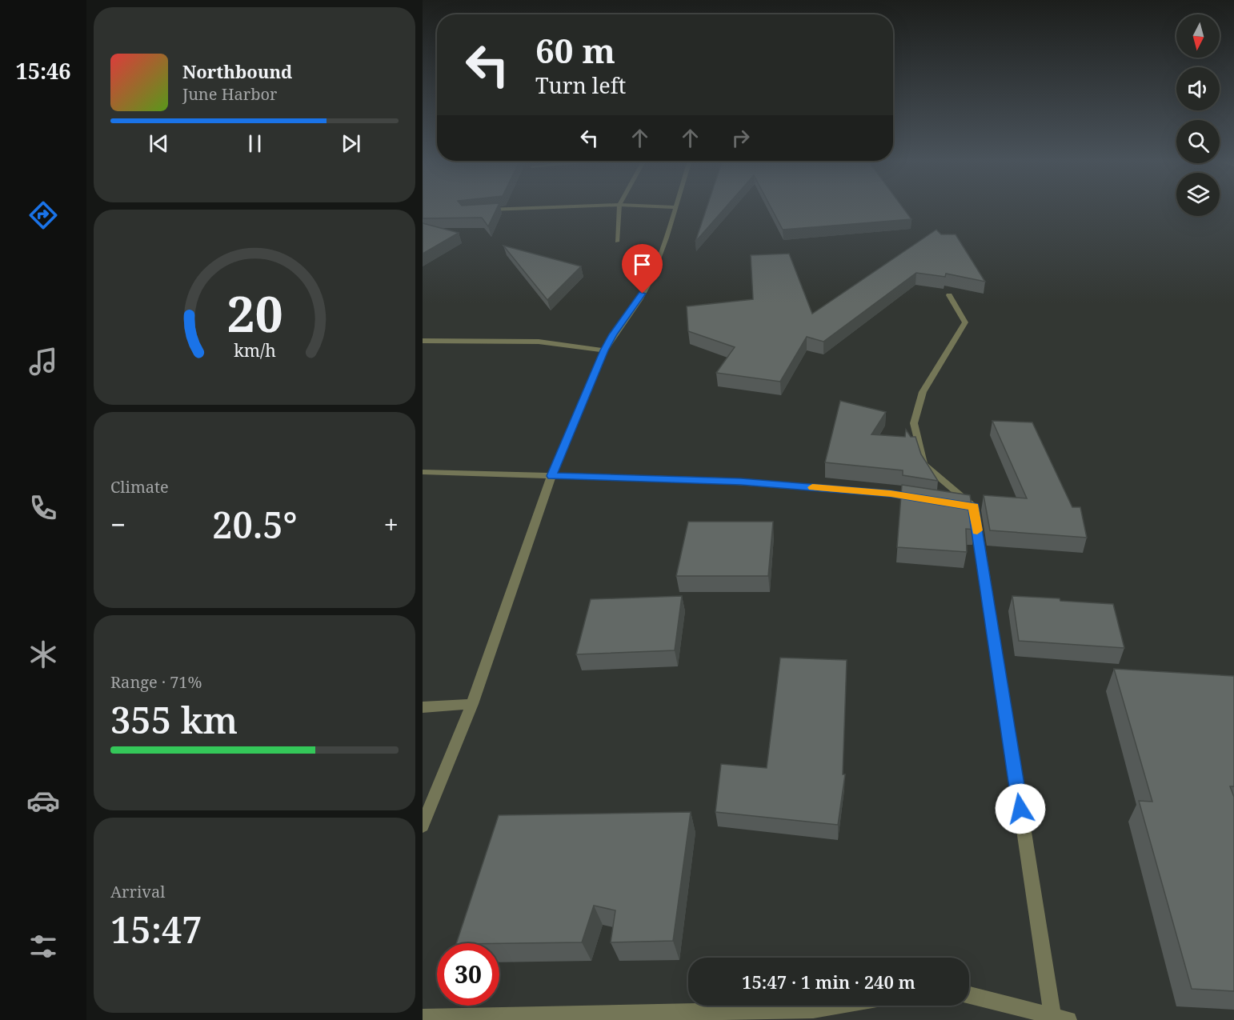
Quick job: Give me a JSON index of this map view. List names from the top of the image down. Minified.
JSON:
{"north":"bottom","page":{"tabs":"15:46","turn":["60 m","Turn left"],"song":["Northbound","June Harbor"],"tile":["Climate",["Range · 71%","355 km"],["Arrival","15:47"]],"heat":["−","20.5°","+"],"limit":"30","trip":"15:47 · 1 min · 240 m","gauge":["20","km/h"]}}
